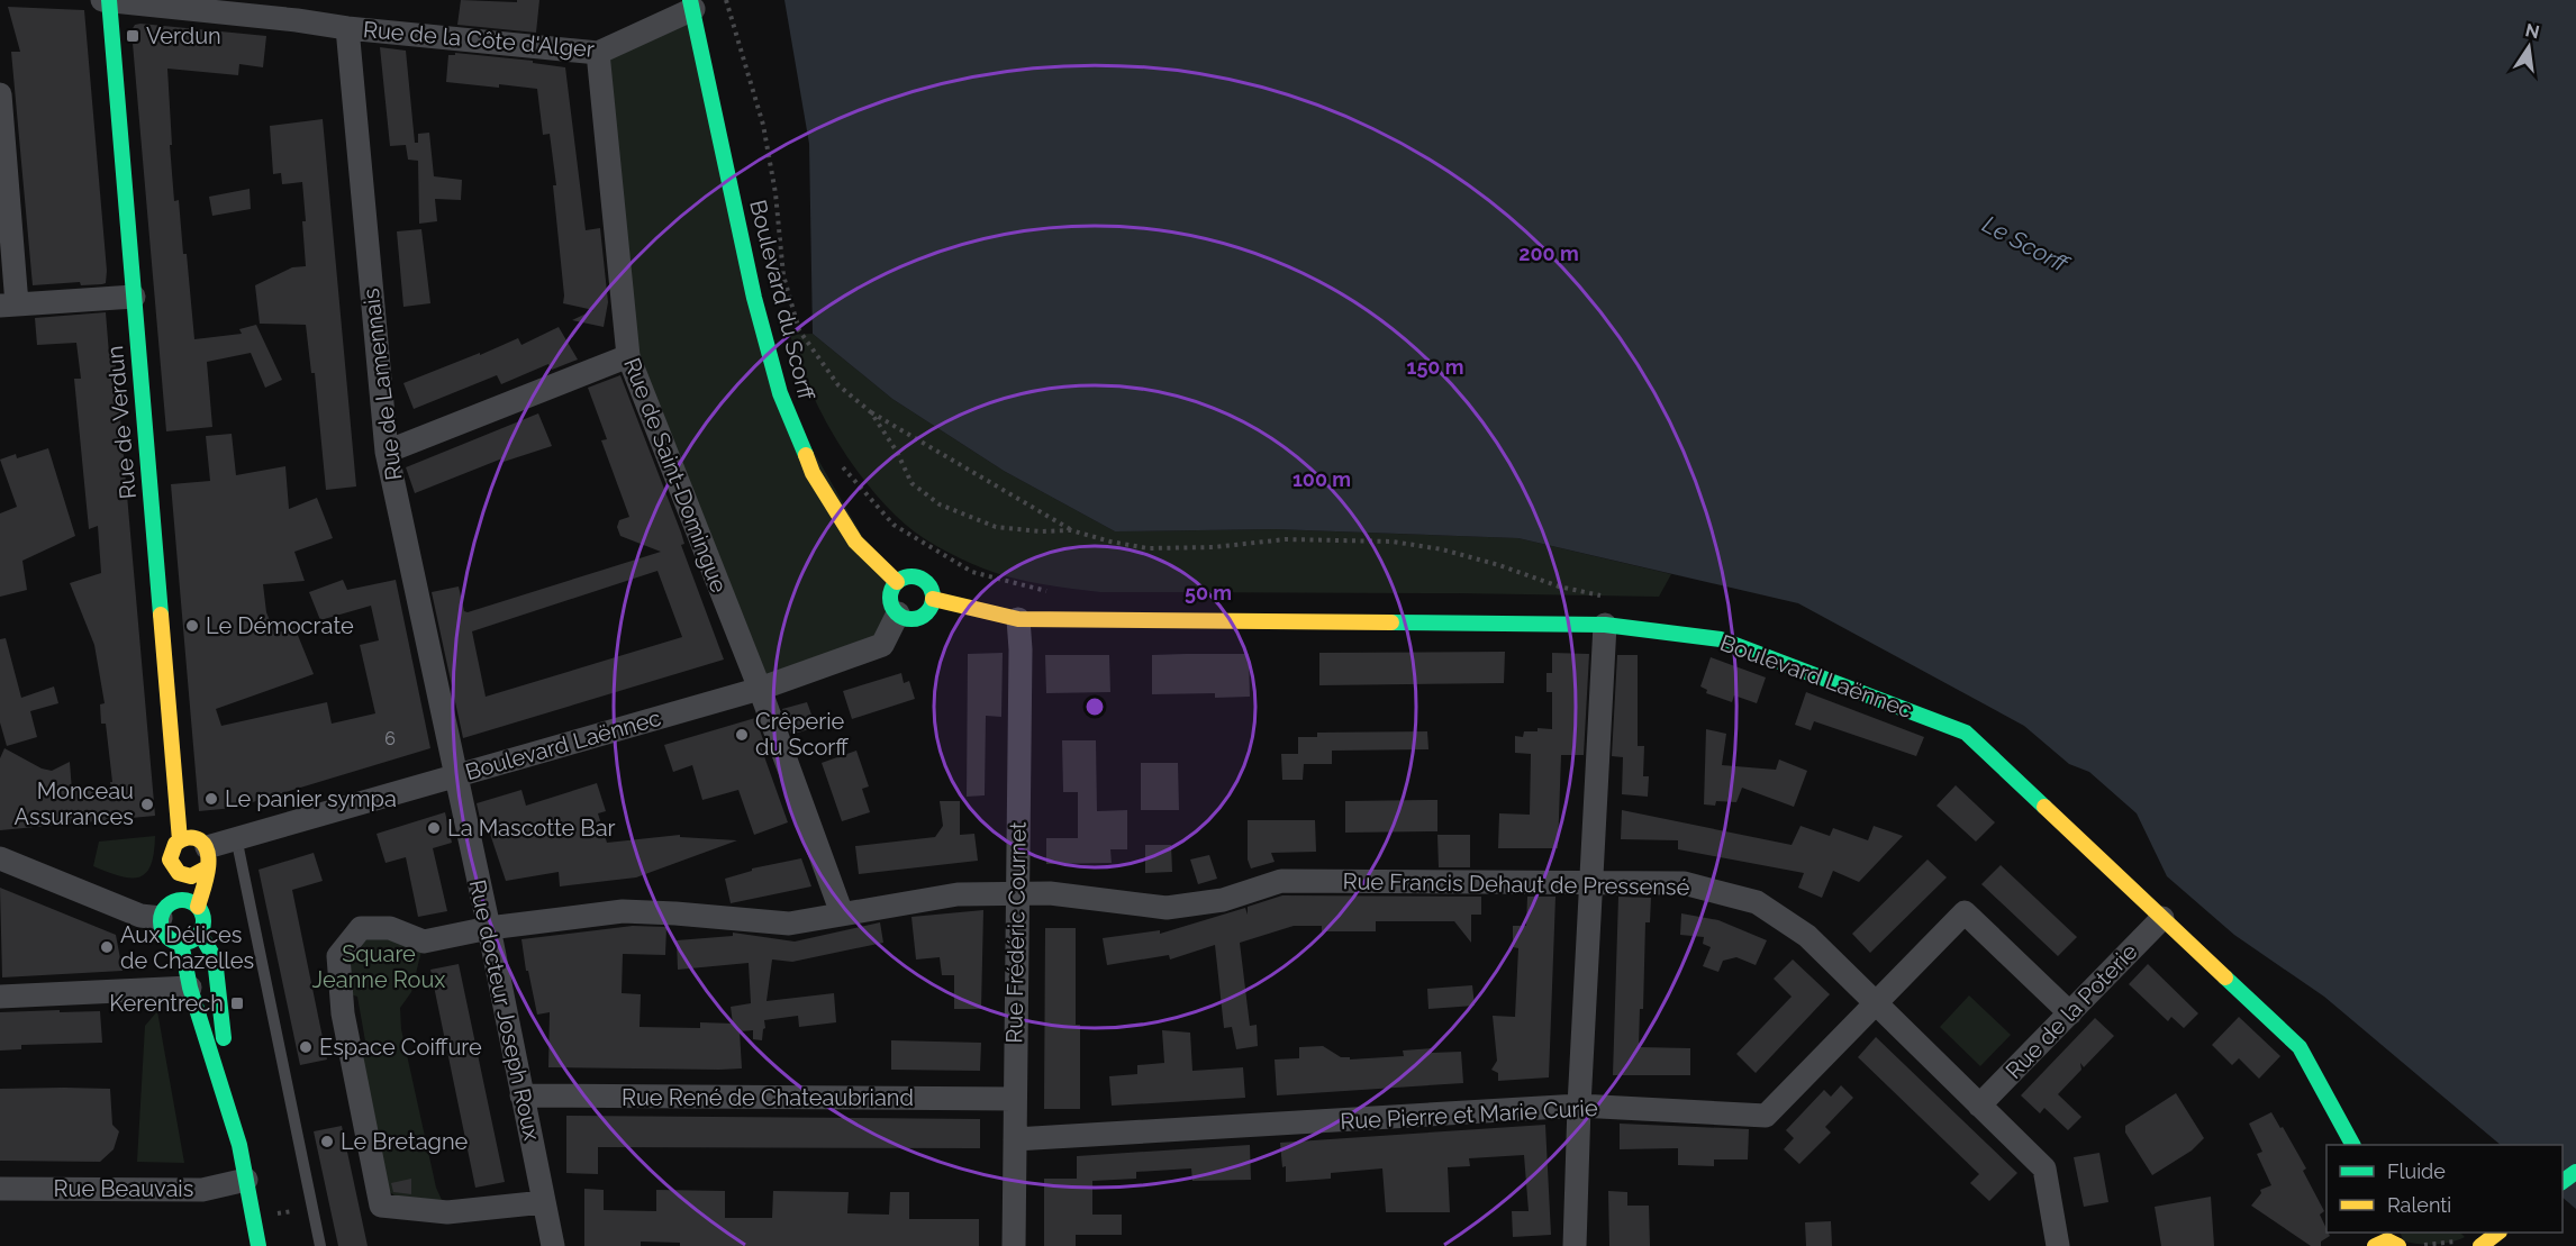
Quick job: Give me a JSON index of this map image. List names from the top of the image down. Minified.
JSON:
{"streets":{"main road":["Boulevard du Scorff","Rue de Verdun","Boulevard Laënnec"],"street":["Rue de la Côte d'Alger","Rue de Lamennais","Rue de Saint-Domingue","Rue Francis Dehaut de Pressensé","Rue Frédéric Cournet","Rue docteur Joseph Roux","Rue de la Poterie","Rue René de Chateaubriand","Rue Pierre et Marie Curie","Rue Beauvais"]},"crossings":[["Rue de la Côte d'Alger","Boulevard du Scorff"],["Rue de la Côte d'Alger","Rue de Lamennais"],["Rue de la Côte d'Alger","Rue de Verdun"],["Rue de la Côte d'Alger","Rue de Saint-Domingue"],["Boulevard du Scorff","Boulevard Laënnec"],["Rue de Lamennais","Boulevard Laënnec"],["Rue de Lamennais","Rue docteur Joseph Roux"],["Rue de Verdun","Boulevard Laënnec"],["Rue de Saint-Domingue","Boulevard Laënnec"],["Rue de Saint-Domingue","Rue Francis Dehaut de Pressensé"],["Boulevard Laënnec","Rue Frédéric Cournet"],["Boulevard Laënnec","Rue docteur Joseph Roux"],["Boulevard Laënnec","Rue de la Poterie"],["Rue Francis Dehaut de Pressensé","Rue Frédéric Cournet"],["Rue Francis Dehaut de Pressensé","Rue docteur Joseph Roux"],["Rue Francis Dehaut de Pressensé","Rue de la Poterie"],["Rue Francis Dehaut de Pressensé","Rue Pierre et Marie Curie"],["Rue Frédéric Cournet","Rue René de Chateaubriand"],["Rue Frédéric Cournet","Rue Pierre et Marie Curie"],["Rue docteur Joseph Roux","Rue René de Chateaubriand"],["Rue de la Poterie","Rue Pierre et Marie Curie"]],"water":["Le Scorff"],"parks":["Square Jeanne Roux"],"places":{"transit":["Verdun","Kerentrech"],"other":["Le Démocrate","Crêperie du Scorff","Le panier sympa","Monceau Assurances","La Mascotte Bar","Aux Délices de Chazelles","Espace Coiffure","Le Bretagne"]},"house_numbers":["6"],"legend":["Fluide","Ralenti"],"north":"top","rings":["200 m","150 m","100 m","50 m"]}
